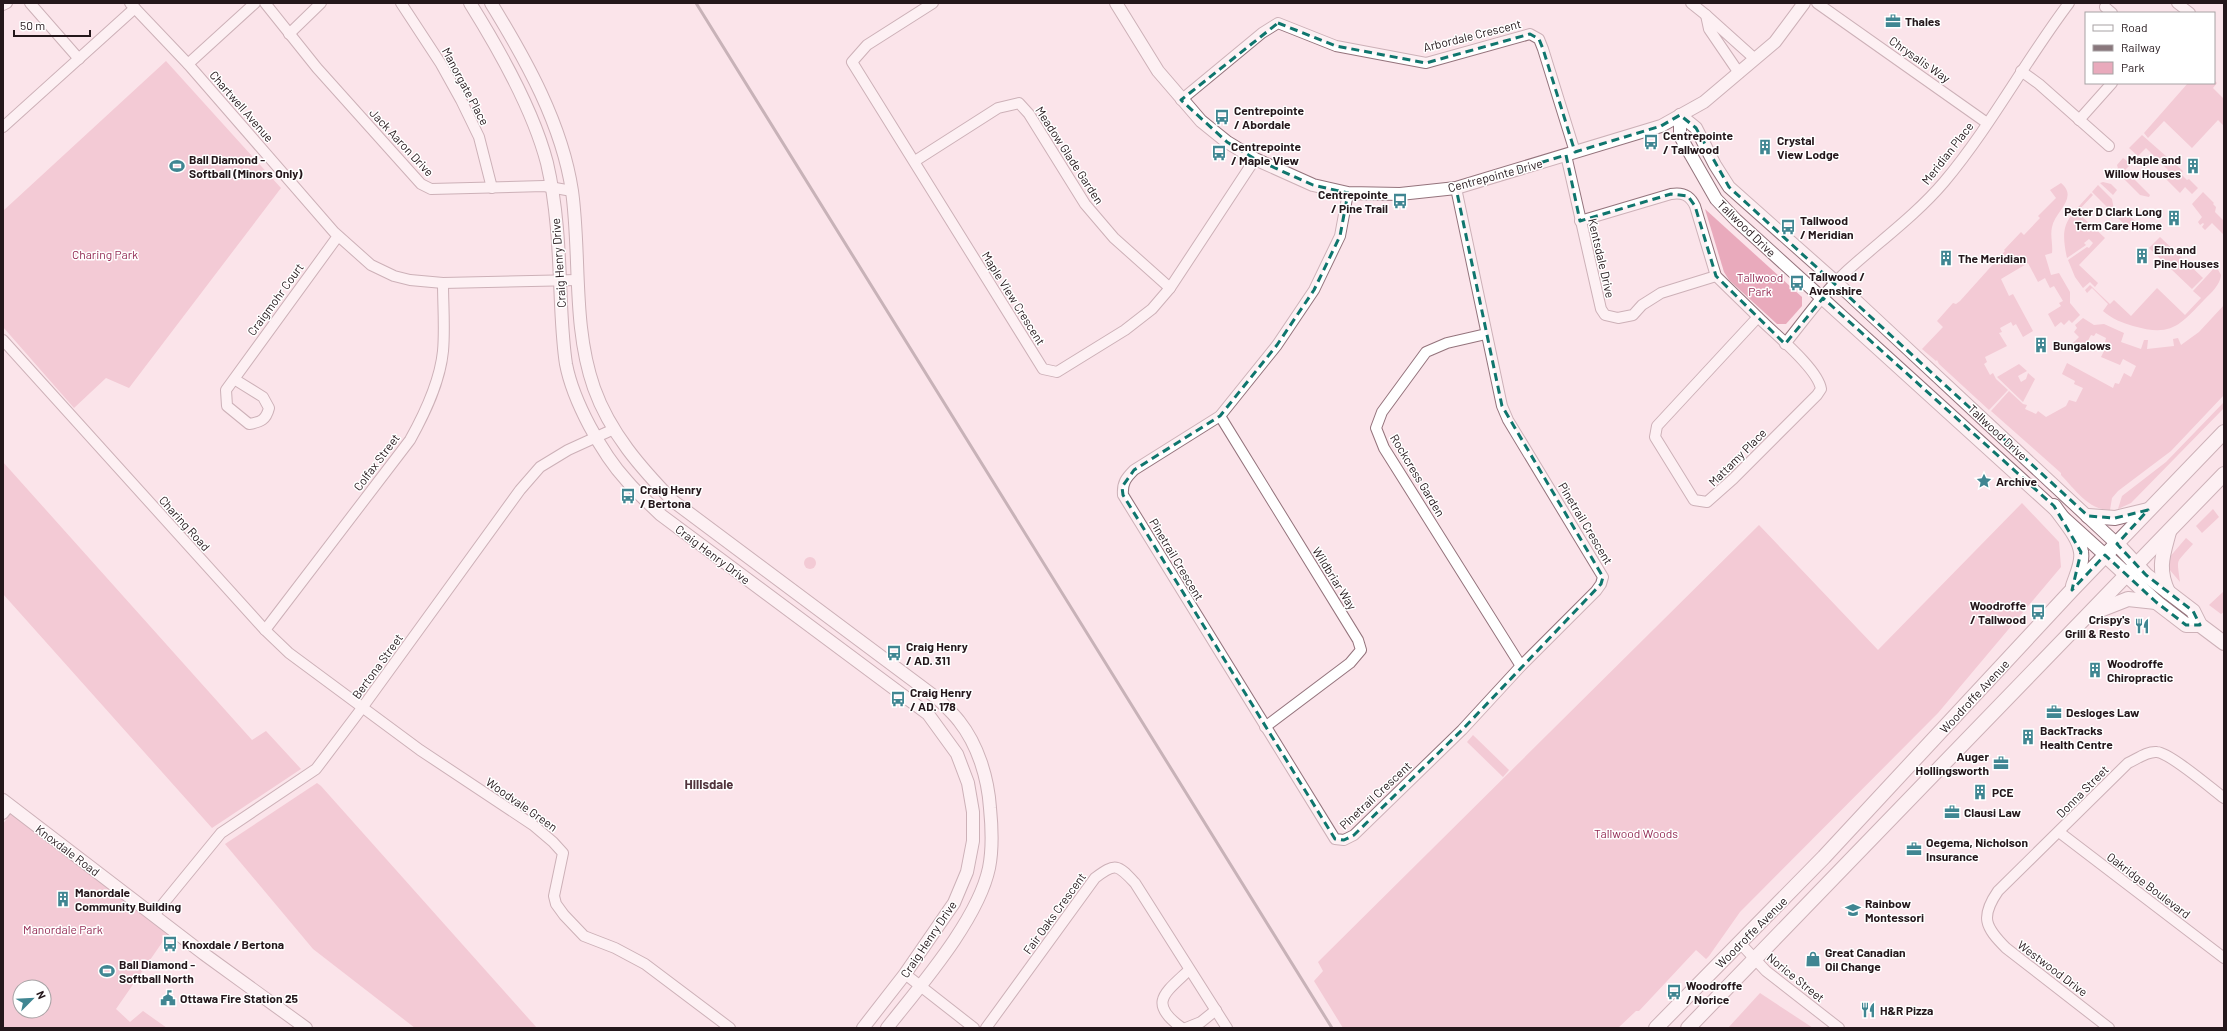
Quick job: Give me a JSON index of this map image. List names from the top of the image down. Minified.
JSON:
{"streets":{"main road":["Tallwood Drive","Woodroffe Avenue"],"street":["Arbordale Crescent","Chrysalis Way","Manorgate Place","Chartwell Avenue","Jack Aaron Drive","Meridian Place","Meadow Glade Garden","Centrepointe Drive","Kentsdale Drive","Craig Henry Drive","Maple View Crescent","Craigmohr Court","Mattamy Place","Colfax Street","Rockcress Garden","Charing Road","Pinetrail Crescent","Wildbriar Way","Bertona Street","Donna Street","Woodvale Green","Knoxdale Road","Oakridge Boulevard","Fair Oaks Crescent","Westwood Drive","Norice Street"]},"crossings":[["Arbordale Crescent","Centrepointe Drive"],["Arbordale Crescent","Kentsdale Drive"],["Chrysalis Way","Meridian Place"],["Manorgate Place","Jack Aaron Drive"],["Chartwell Avenue","Craig Henry Drive"],["Chartwell Avenue","Craigmohr Court"],["Chartwell Avenue","Colfax Street"],["Jack Aaron Drive","Craig Henry Drive"],["Meridian Place","Tallwood Drive"],["Meridian Place","Mattamy Place"],["Meadow Glade Garden","Maple View Crescent"],["Centrepointe Drive","Tallwood Drive"],["Centrepointe Drive","Kentsdale Drive"],["Centrepointe Drive","Maple View Crescent"],["Centrepointe Drive","Pinetrail Crescent"],["Tallwood Drive","Woodroffe Avenue"],["Kentsdale Drive","Mattamy Place"],["Craig Henry Drive","Bertona Street"],["Colfax Street","Charing Road"],["Rockcress Garden","Pinetrail Crescent"],["Charing Road","Bertona Street"],["Charing Road","Woodvale Green"],["Pinetrail Crescent","Wildbriar Way"],["Bertona Street","Woodvale Green"],["Bertona Street","Knoxdale Road"],["Woodroffe Avenue","Norice Street"],["Donna Street","Oakridge Boulevard"],["Donna Street","Westwood Drive"]],"districts":["Hillsdale"],"parks":["Charing Park","Tallwood Park","Tallwood Woods","Manordale Park"],"places":{"office":["Thales","Desloges Law","Auger Hollingsworth","Clausi Law","Oegema, Nicholson Insurance"],"bus stop":["Centrepointe / Abordale","Centrepointe / Tallwood","Centrepointe / Maple View","Centrepointe / Pine Trail","Tallwood / Meridian","Tallwood / Avenshire","Craig Henry / Bertona","Woodroffe / Tallwood","Craig Henry / AD. 311","Craig Henry / AD. 178","Knoxdale / Bertona","Woodroffe / Norice"],"building":["Crystal View Lodge","Maple and Willow Houses","Peter D Clark Long Term Care Home","Elm and Pine Houses","The Meridian","Bungalows","Woodroffe Chiropractic","BackTracks Health Centre","PCE","Manordale Community Building"],"sports":["Ball Diamond - Softball (Minors Only)","Ball Diamond - Softball North"],"place":["Archive"],"restaurant":["Crispy's Grill & Resto","H&R Pizza"],"school or university":["Rainbow Montessori"],"shop":["Great Canadian Oil Change"],"public building":["Ottawa Fire Station 25"]},"legend":["Road","Railway","Park"],"scale_bar":"50 m","north":"top right"}
